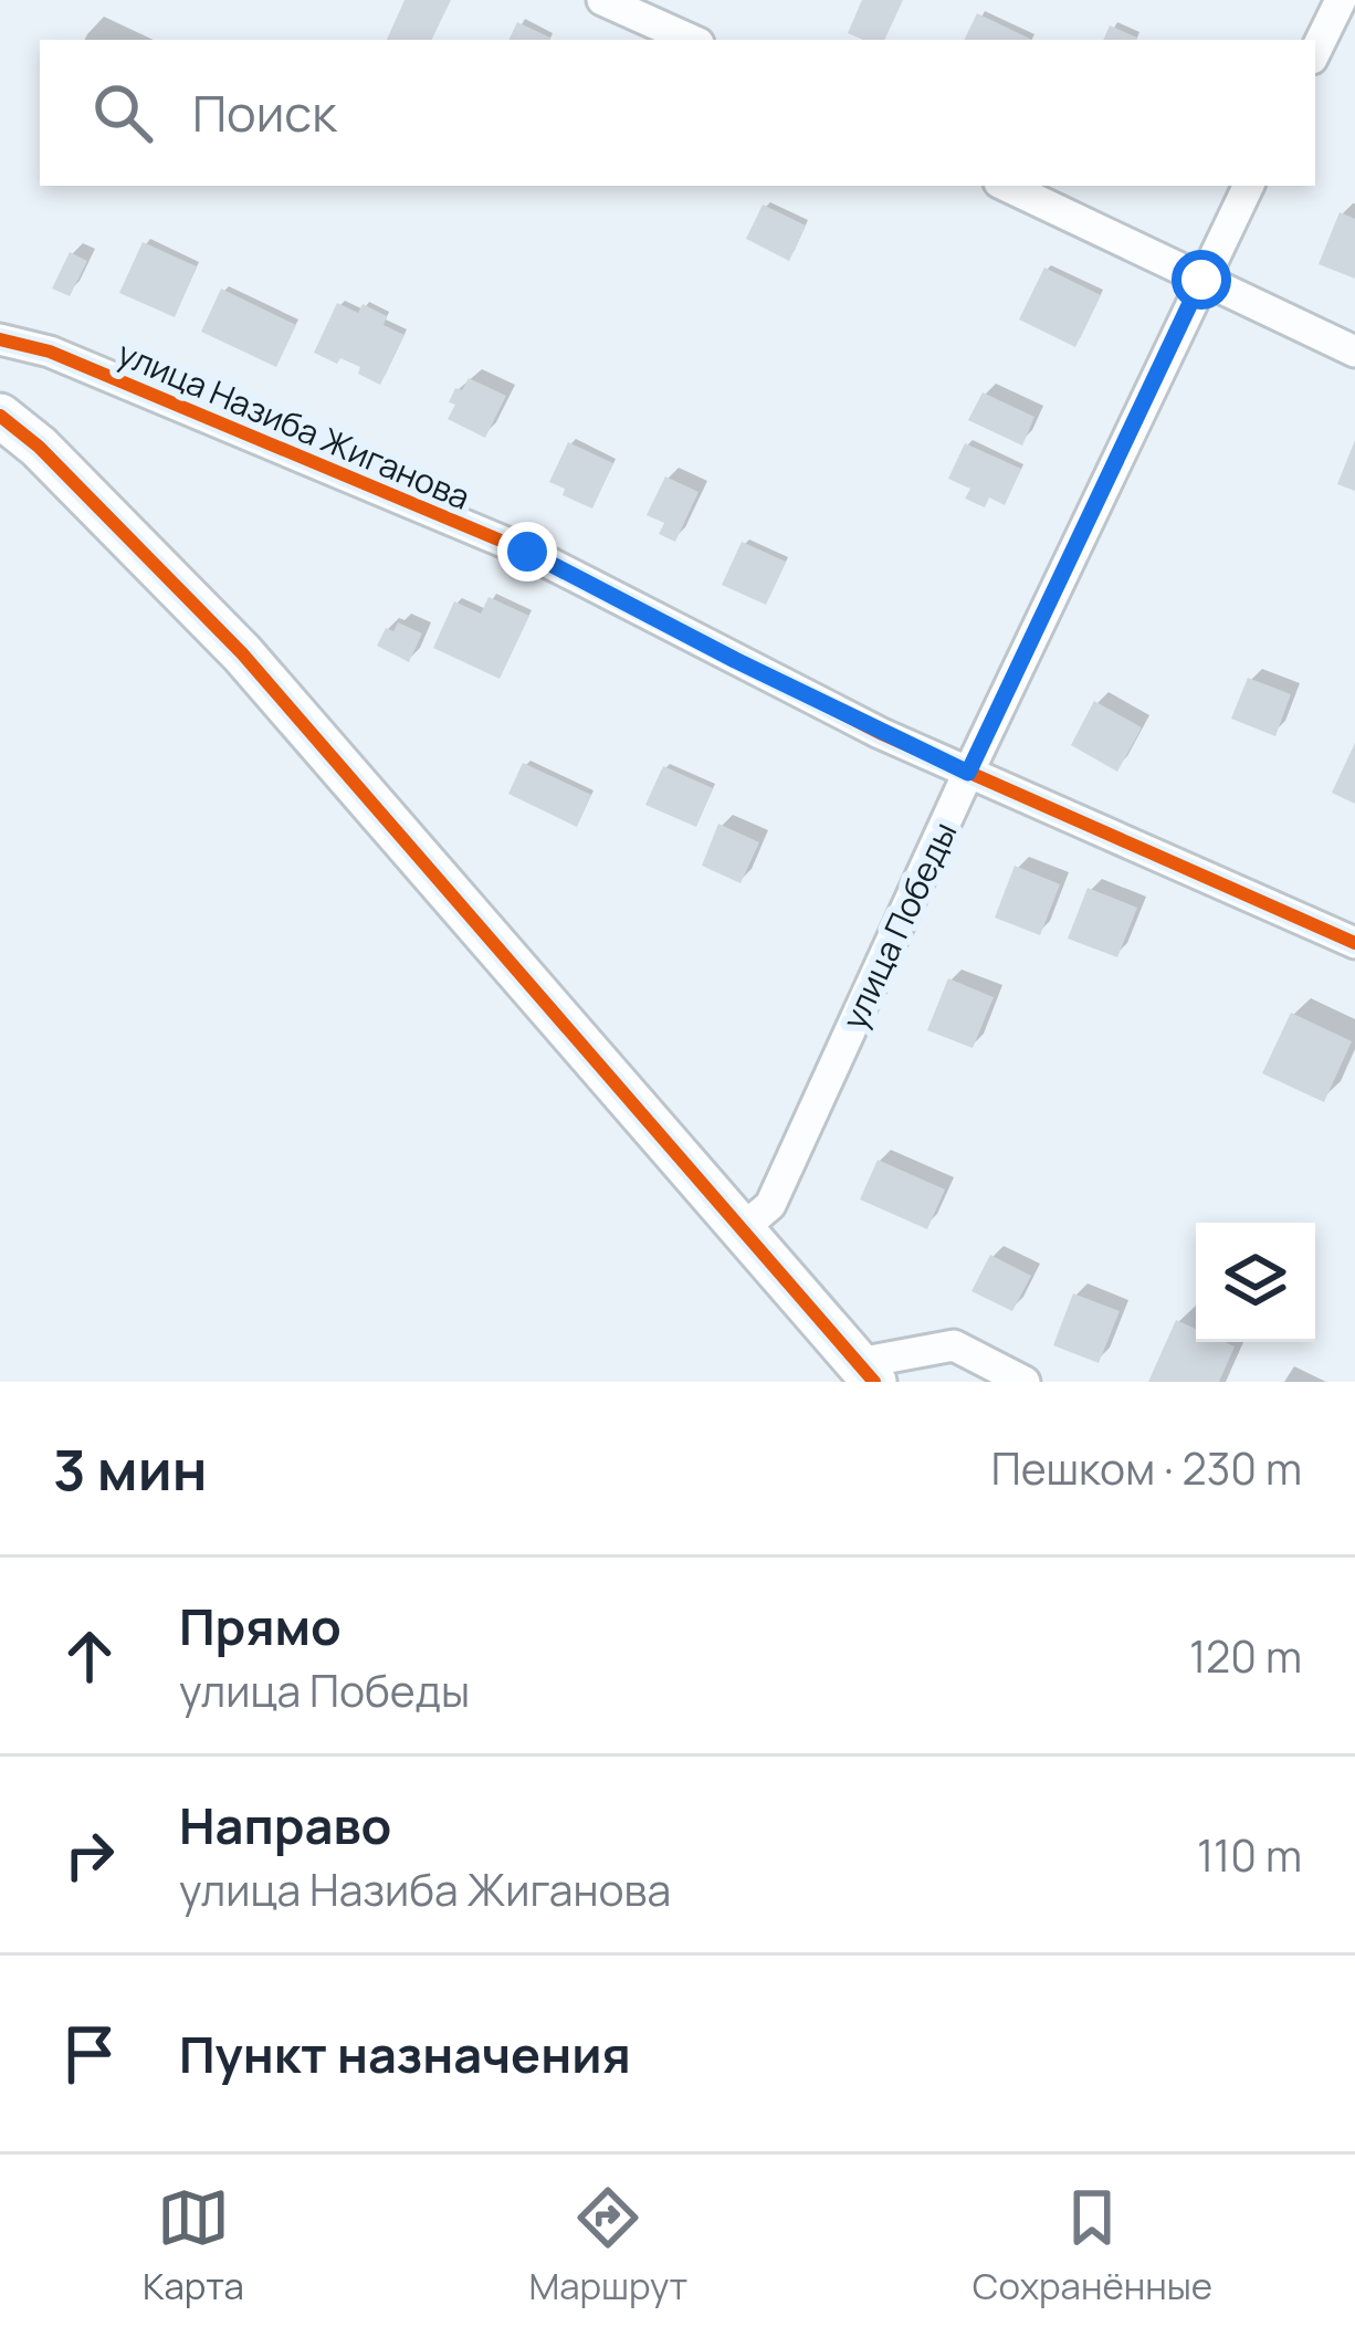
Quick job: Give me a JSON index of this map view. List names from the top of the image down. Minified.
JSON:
{"streets":{"street":["улица Назиба Жиганова","улица Победы"]},"crossings":[["улица Назиба Жиганова","улица Победы"]],"page":{"search":"Поиск","heading":["3 мин","Пешком · 230 m"],"list":[["Прямо","улица Победы","120 m"],["Направо","улица Назиба Жиганова","110 m"],"Пункт назначения"],"nav":["Карта","Маршрут","Сохранённые"]}}
